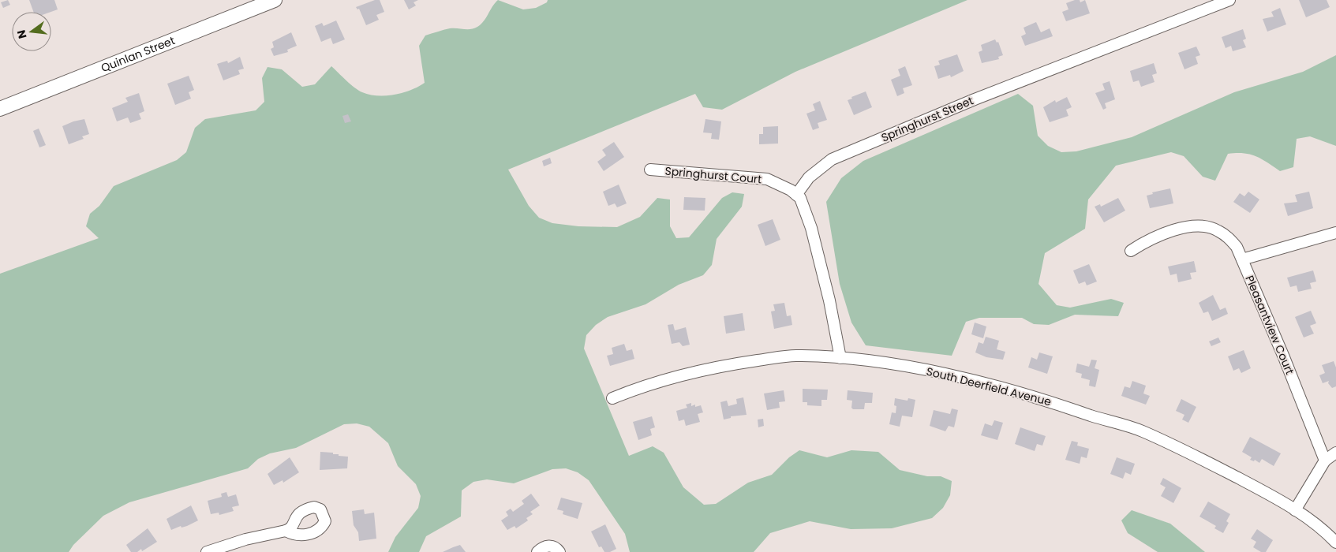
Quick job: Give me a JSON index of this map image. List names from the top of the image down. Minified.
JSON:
{"streets":{"street":["Quinlan Street","Springhurst Street","Springhurst Court","Pleasantview Court","South Deerfield Avenue"]},"crossings":[["Springhurst Street","Springhurst Court"]],"north":"left"}
